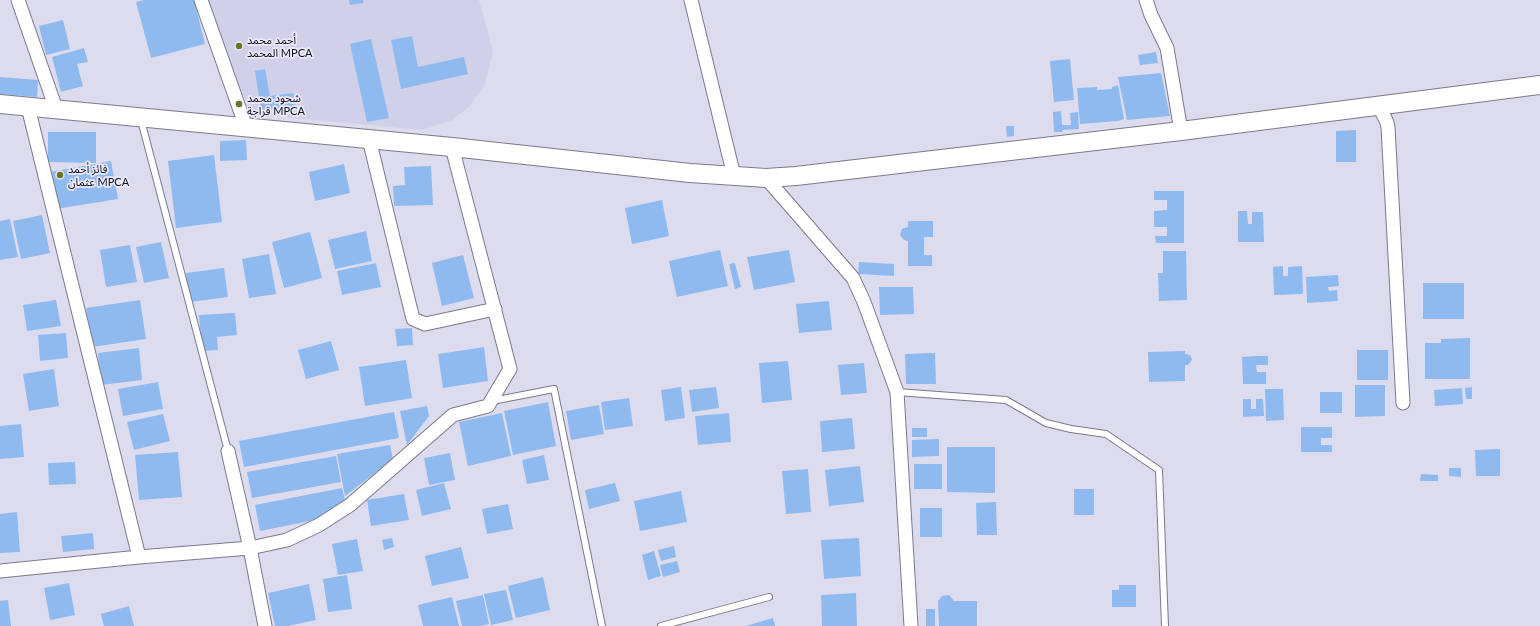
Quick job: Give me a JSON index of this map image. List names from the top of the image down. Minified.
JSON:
{"places":["أحمد محمد المحمد MPCA","شحود محمد قراجة MPCA","فائز أحمد عثمان MPCA"]}
